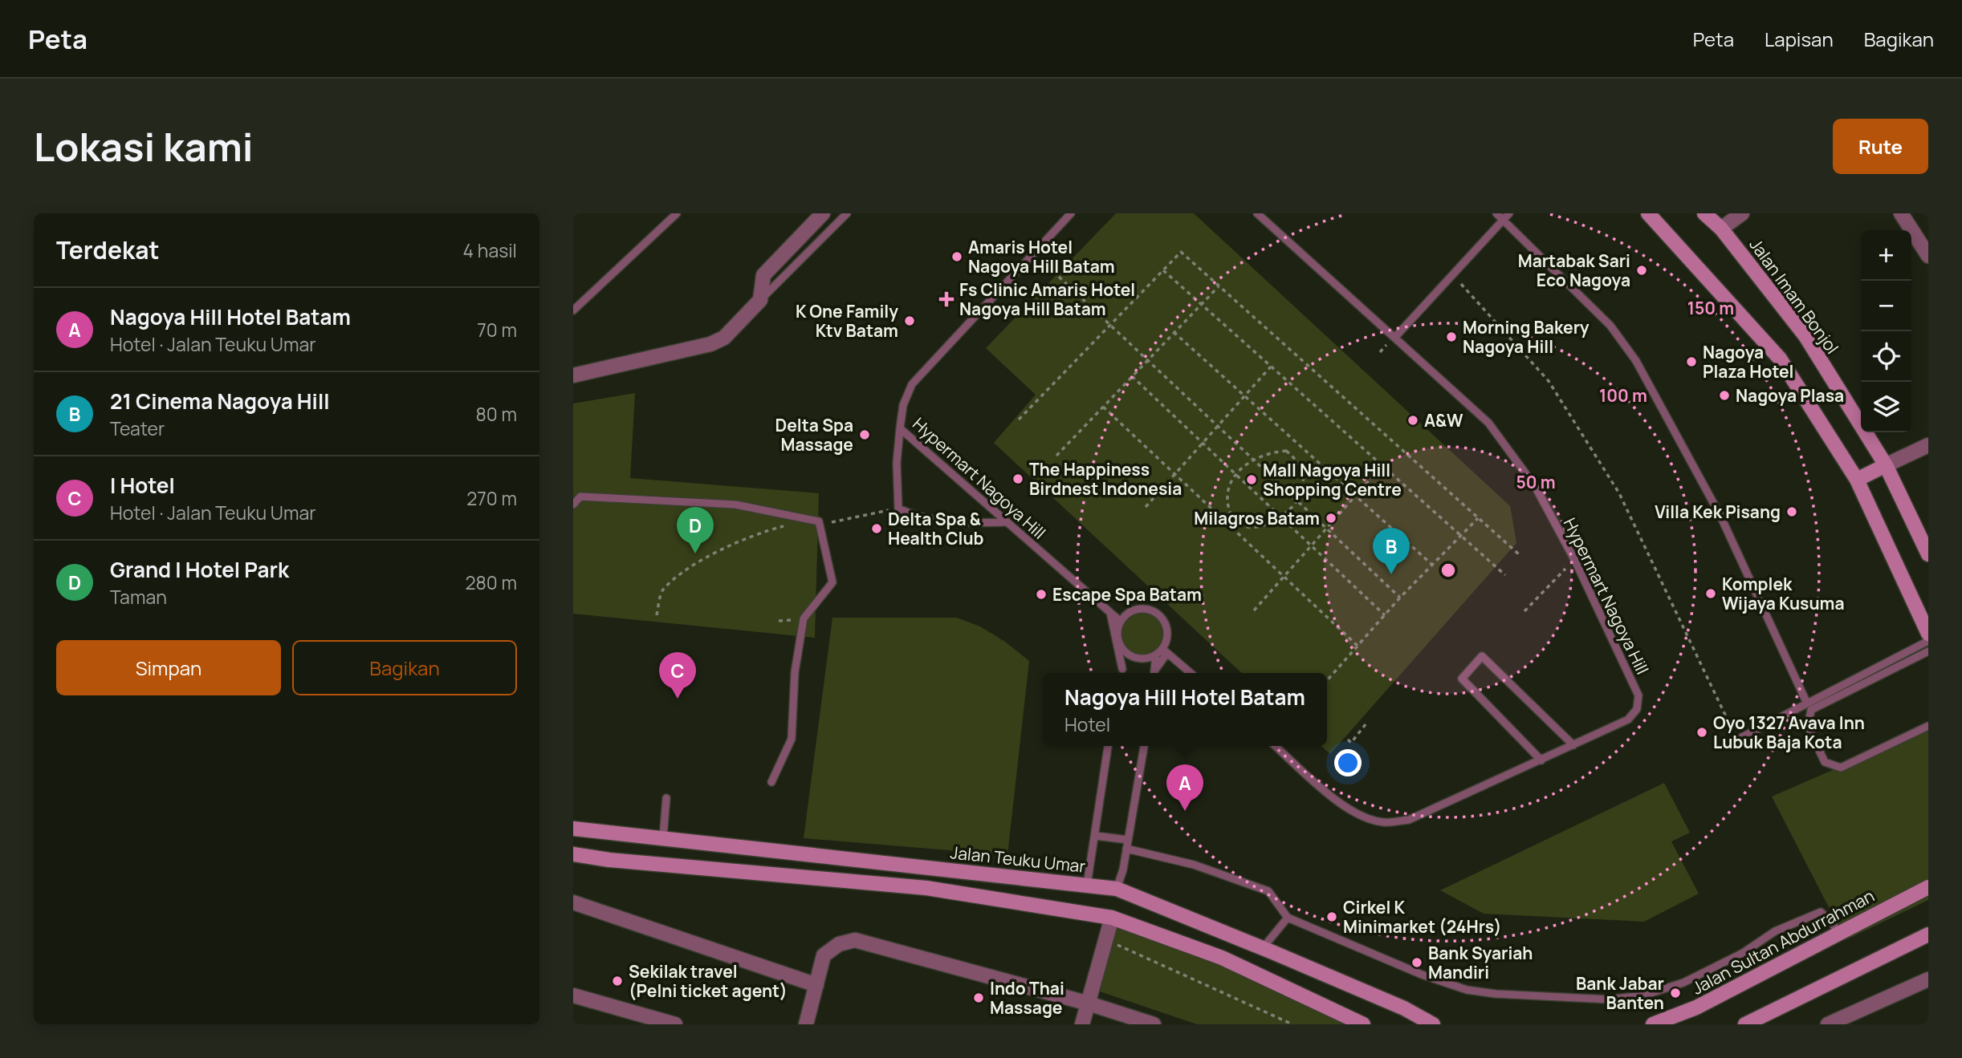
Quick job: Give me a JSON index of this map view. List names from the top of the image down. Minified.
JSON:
{"streets":{"main road":["Jalan Imam Bonjol","Jalan Teuku Umar","Jalan Sultan Abdurrahman"],"lane":["Hypermart Nagoya Hill"]},"places":{"other":["Amaris Hotel Nagoya Hill Batam","Martabak Sari Eco Nagoya","K One Family Ktv Batam","Morning Bakery Nagoya Hill","Nagoya Plaza Hotel","Nagoya Plasa","A&W","Delta Spa Massage","The Happiness Birdnest Indonesia","Mall Nagoya Hill Shopping Centre","Villa Kek Pisang","Milagros Batam","Delta Spa & Health Club","Komplek Wijaya Kusuma","Escape Spa Batam","Oyo 1327 Avava Inn Lubuk Baja Kota","Cirkel K Minimarket (24Hrs)","Bank Syariah Mandiri","Sekilak travel (Pelni ticket agent)","Bank Jabar Banten","Indo Thai Massage"],"health":["Fs Clinic Amaris Hotel Nagoya Hill Batam"]},"page":{"header":"Peta","nav":["Peta","Lapisan","Bagikan"],"buttons":["Rute",["Simpan","Bagikan"]],"title":"Lokasi kami","heading":["Terdekat","4 hasil"],"map_buttons":["+","−"],"list":[{"mark":"A","name":"Nagoya Hill Hotel Batam","note":"Hotel · Jalan Teuku Umar","value":"70 m"},{"mark":"B","name":"21 Cinema Nagoya Hill","note":"Teater","value":"80 m"},{"mark":"C","name":"I Hotel","note":"Hotel · Jalan Teuku Umar","value":"270 m"},{"mark":"D","name":"Grand I Hotel Park","note":"Taman","value":"280 m"}],"pins":["D","B","C","A"],"popup":["Nagoya Hill Hotel Batam","Hotel"]},"rings":["150 m","100 m","50 m"]}
